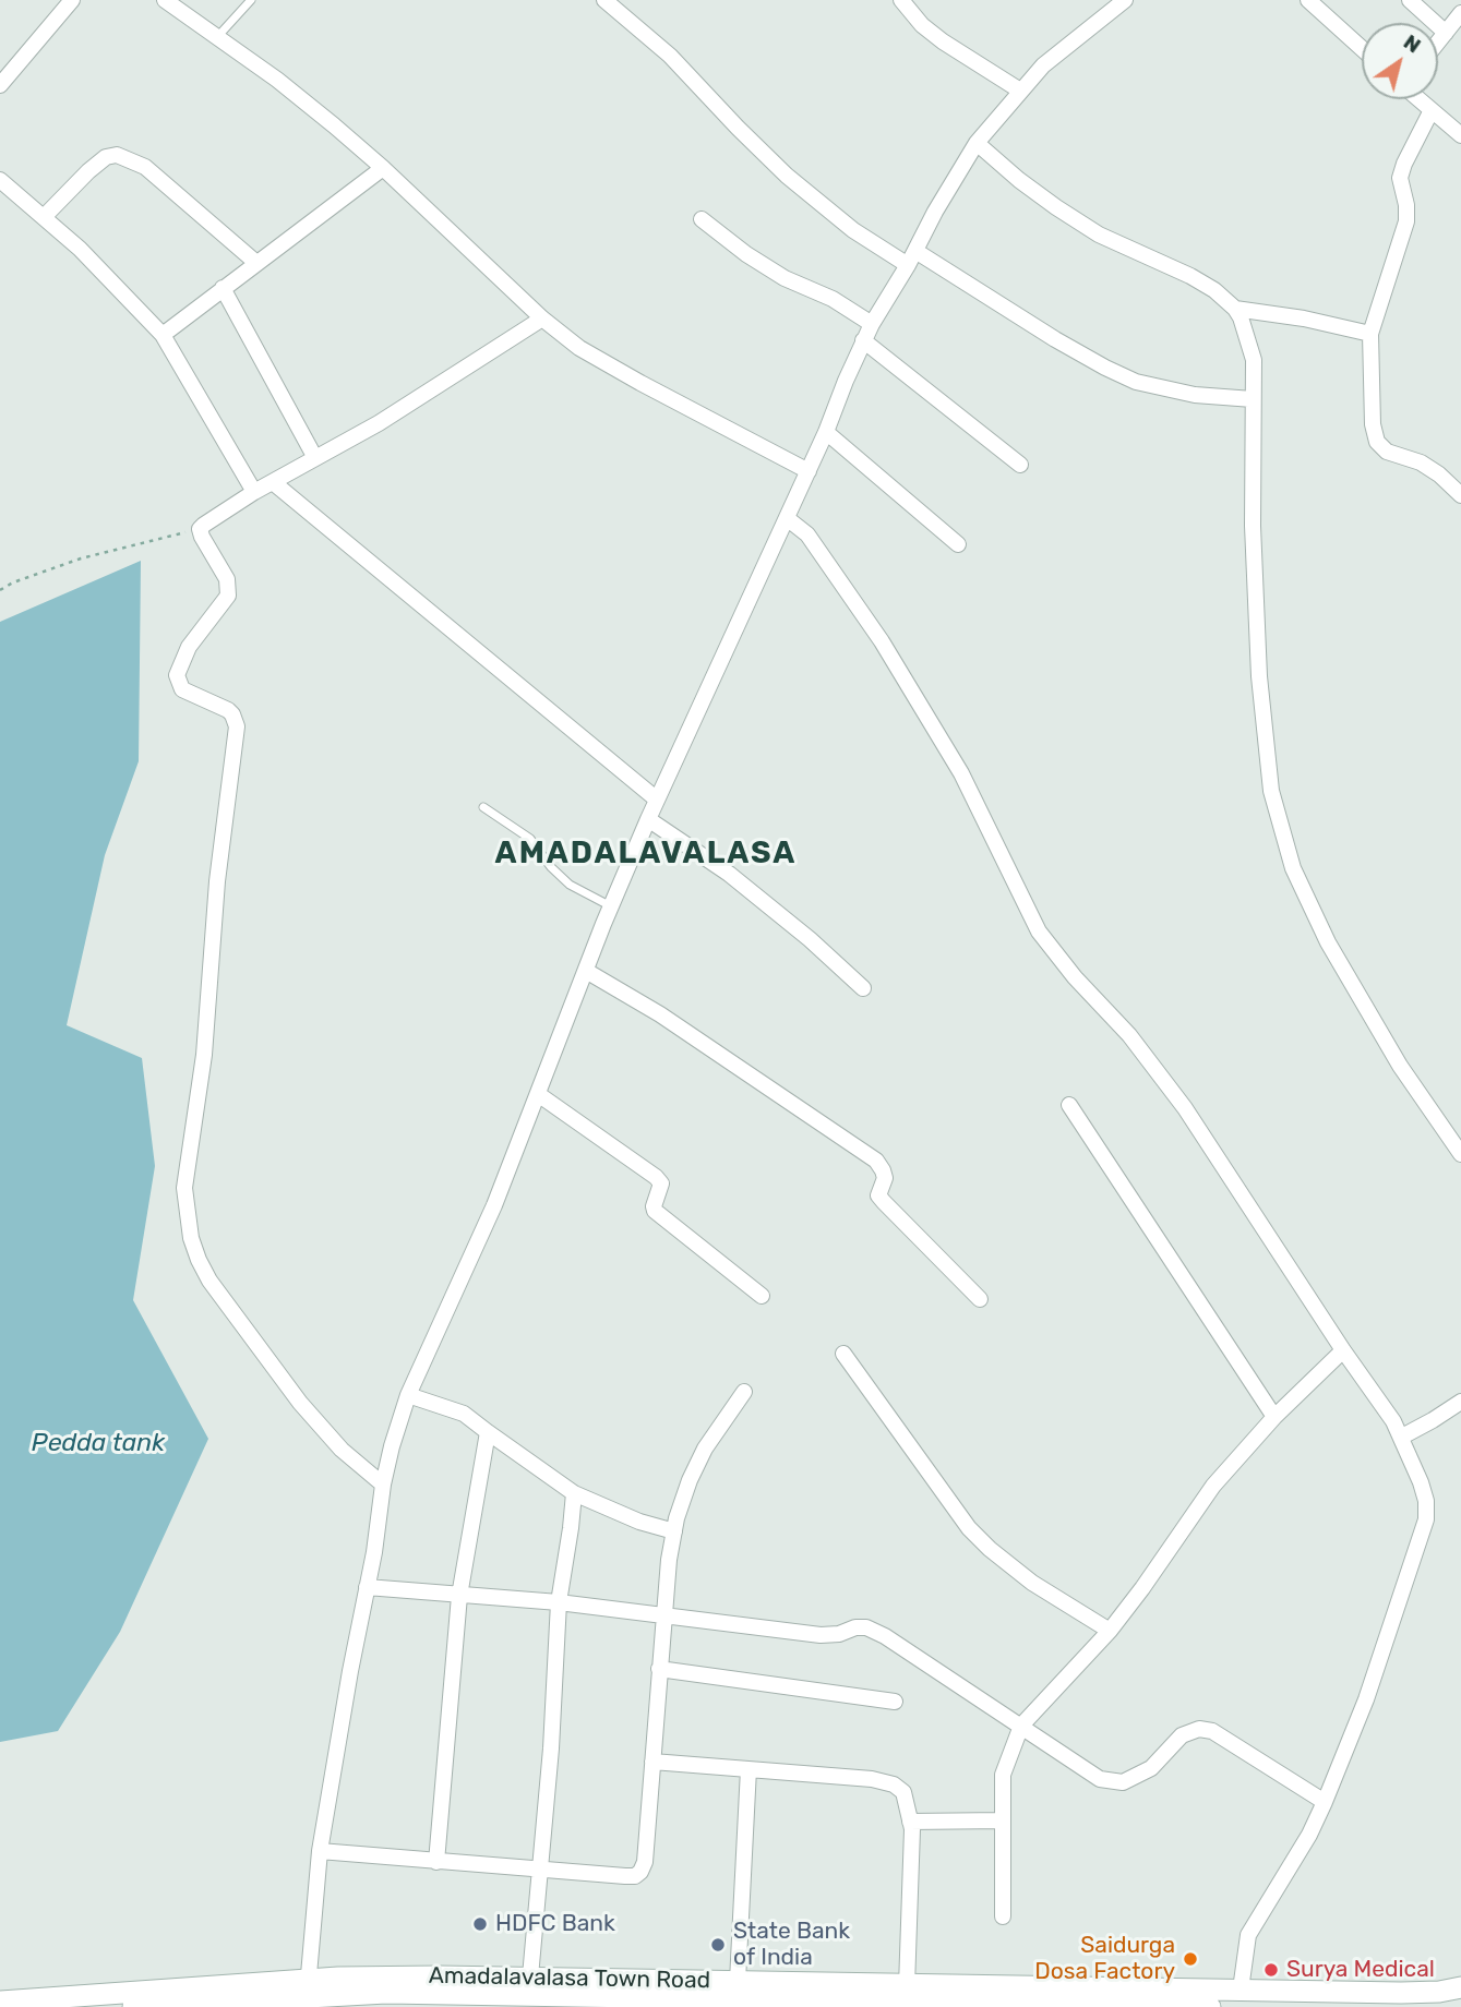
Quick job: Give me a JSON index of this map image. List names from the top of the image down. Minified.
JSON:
{"streets":{"main road":["Amadalavalasa Town Road"]},"districts":["AMADALAVALASA"],"water":["Pedda tank"],"places":["HDFC Bank","State Bank of India","Saidurga Dosa Factory","Surya Medical"],"north":"top right"}
